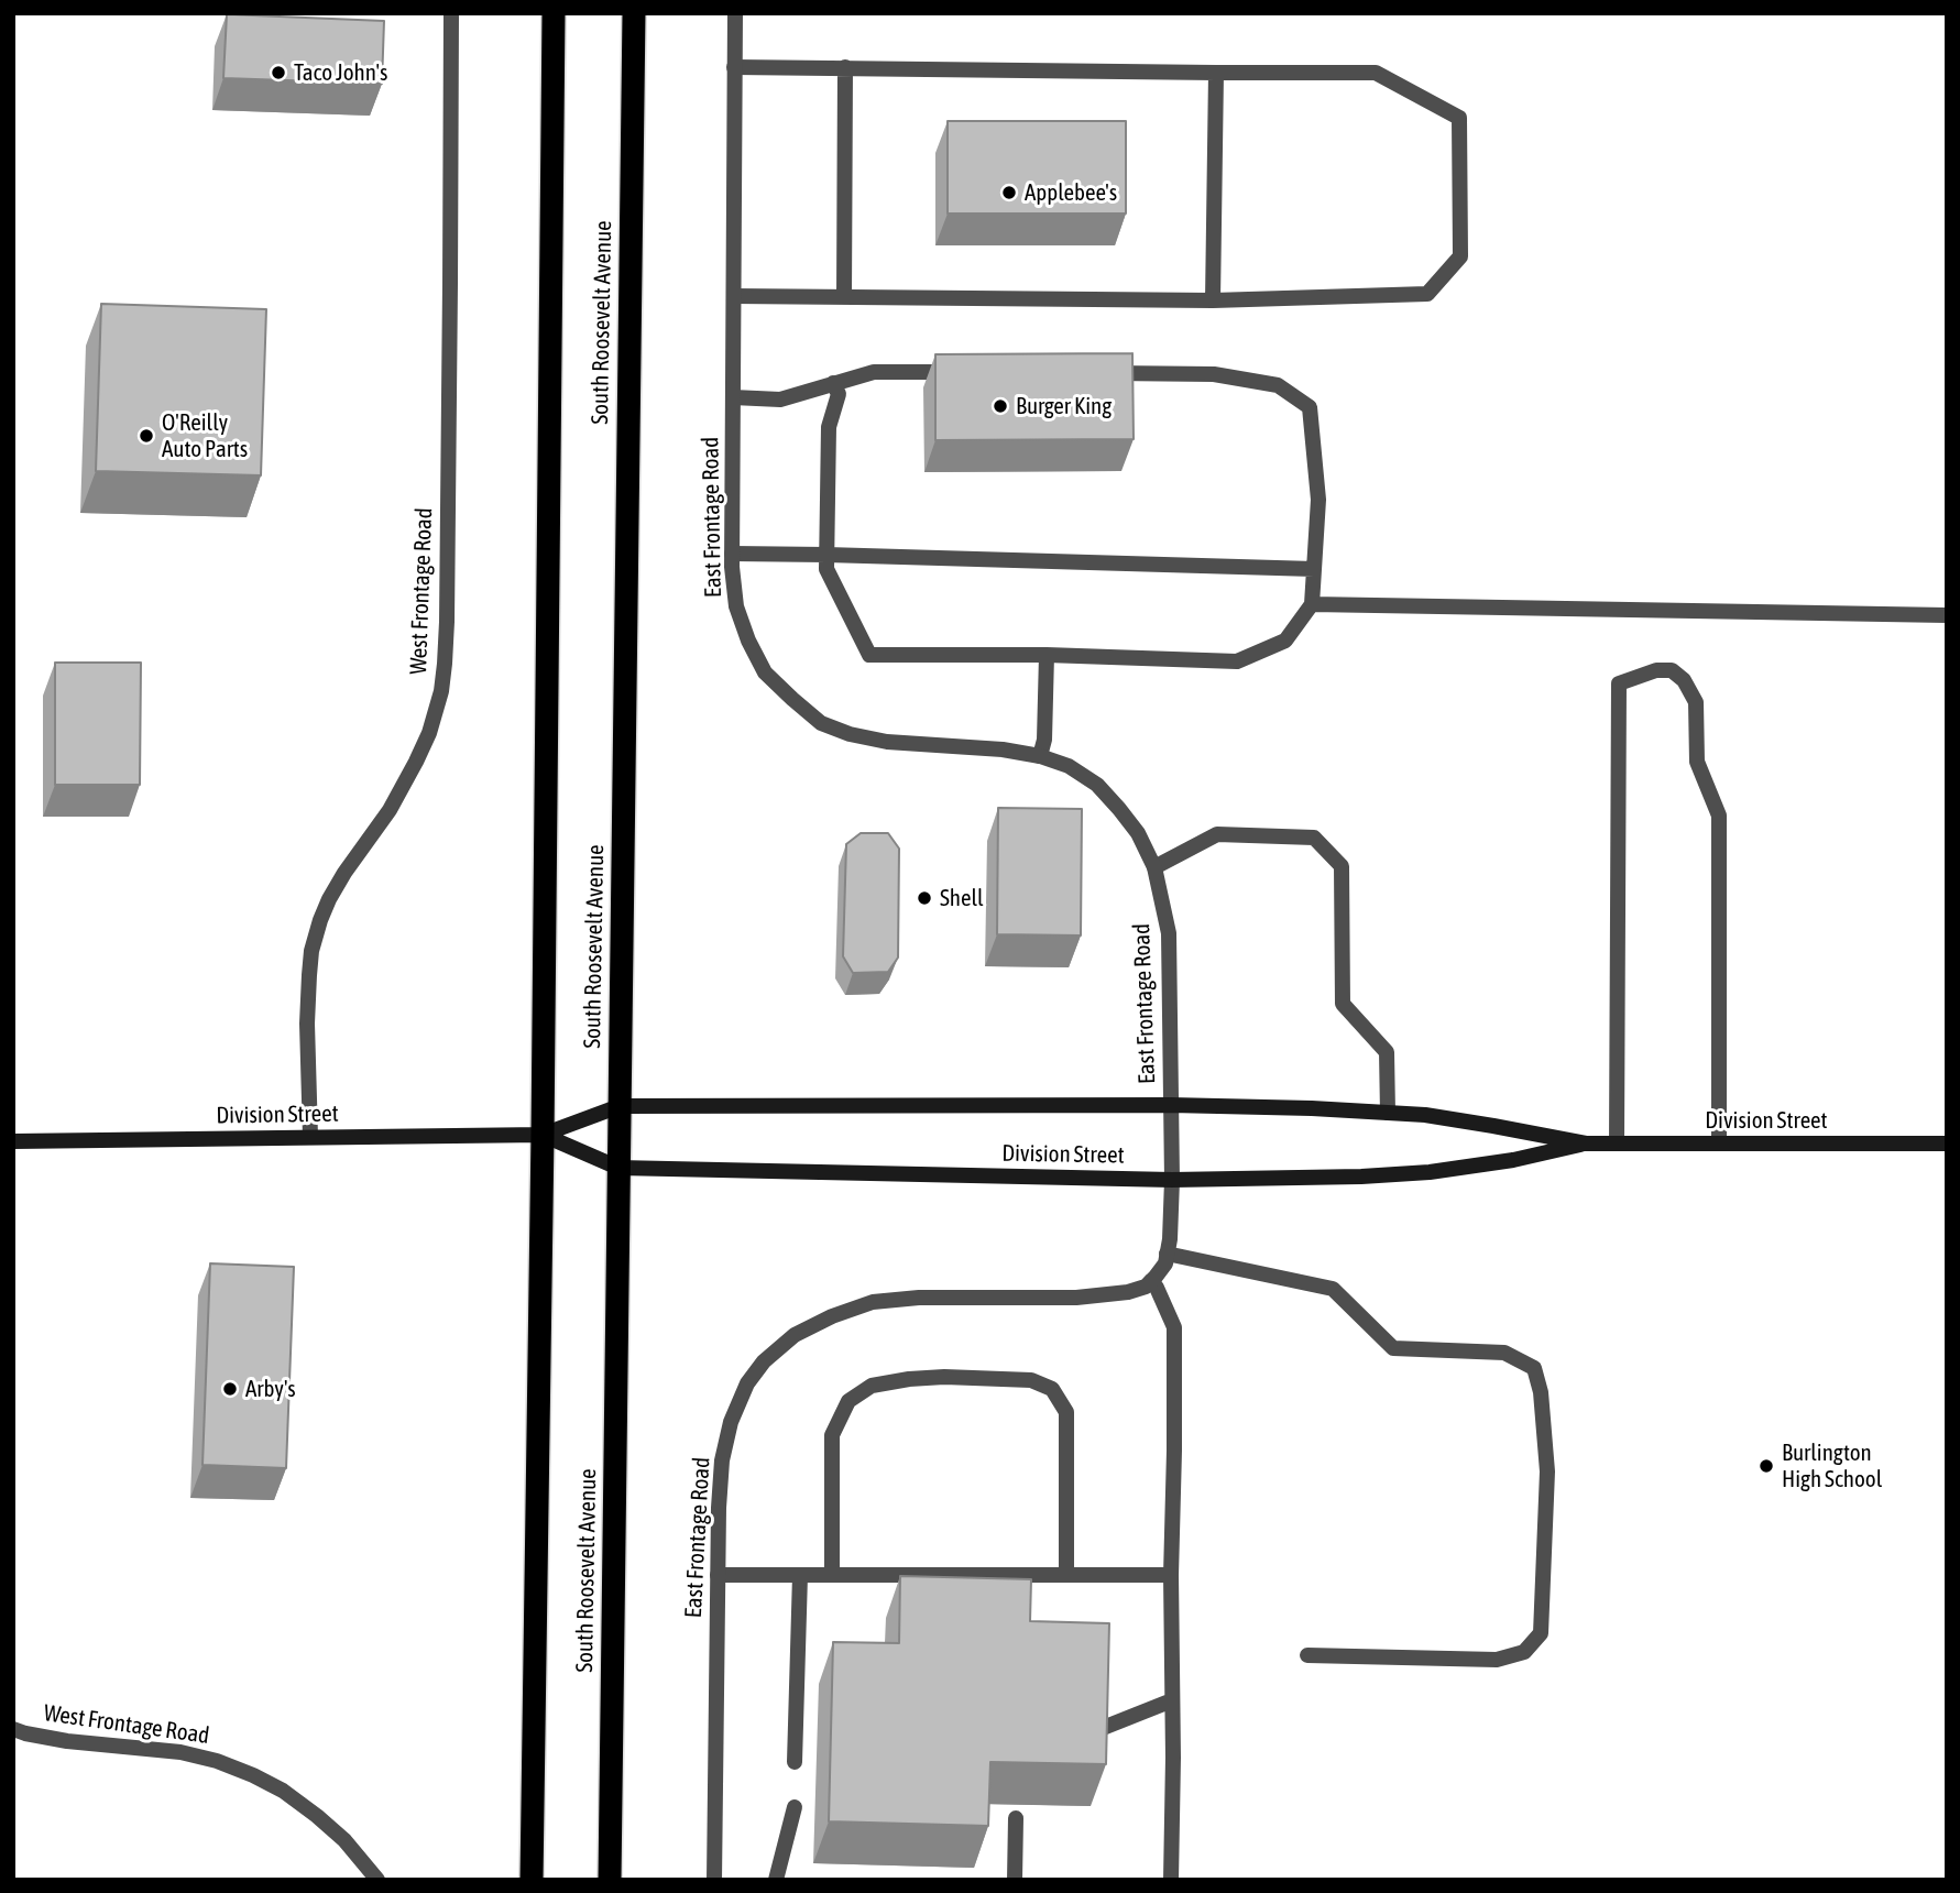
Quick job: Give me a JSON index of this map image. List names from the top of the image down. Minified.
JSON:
{"streets":{"highway":["South Roosevelt Avenue"],"main road":["Division Street"],"street":["East Frontage Road","West Frontage Road"]},"crossings":[["South Roosevelt Avenue","Division Street"],["East Frontage Road","Division Street"],["West Frontage Road","Division Street"]],"places":["Taco John's","Applebee's","Burger King","O'Reilly Auto Parts","Shell","Arby's","Burlington High School"]}
